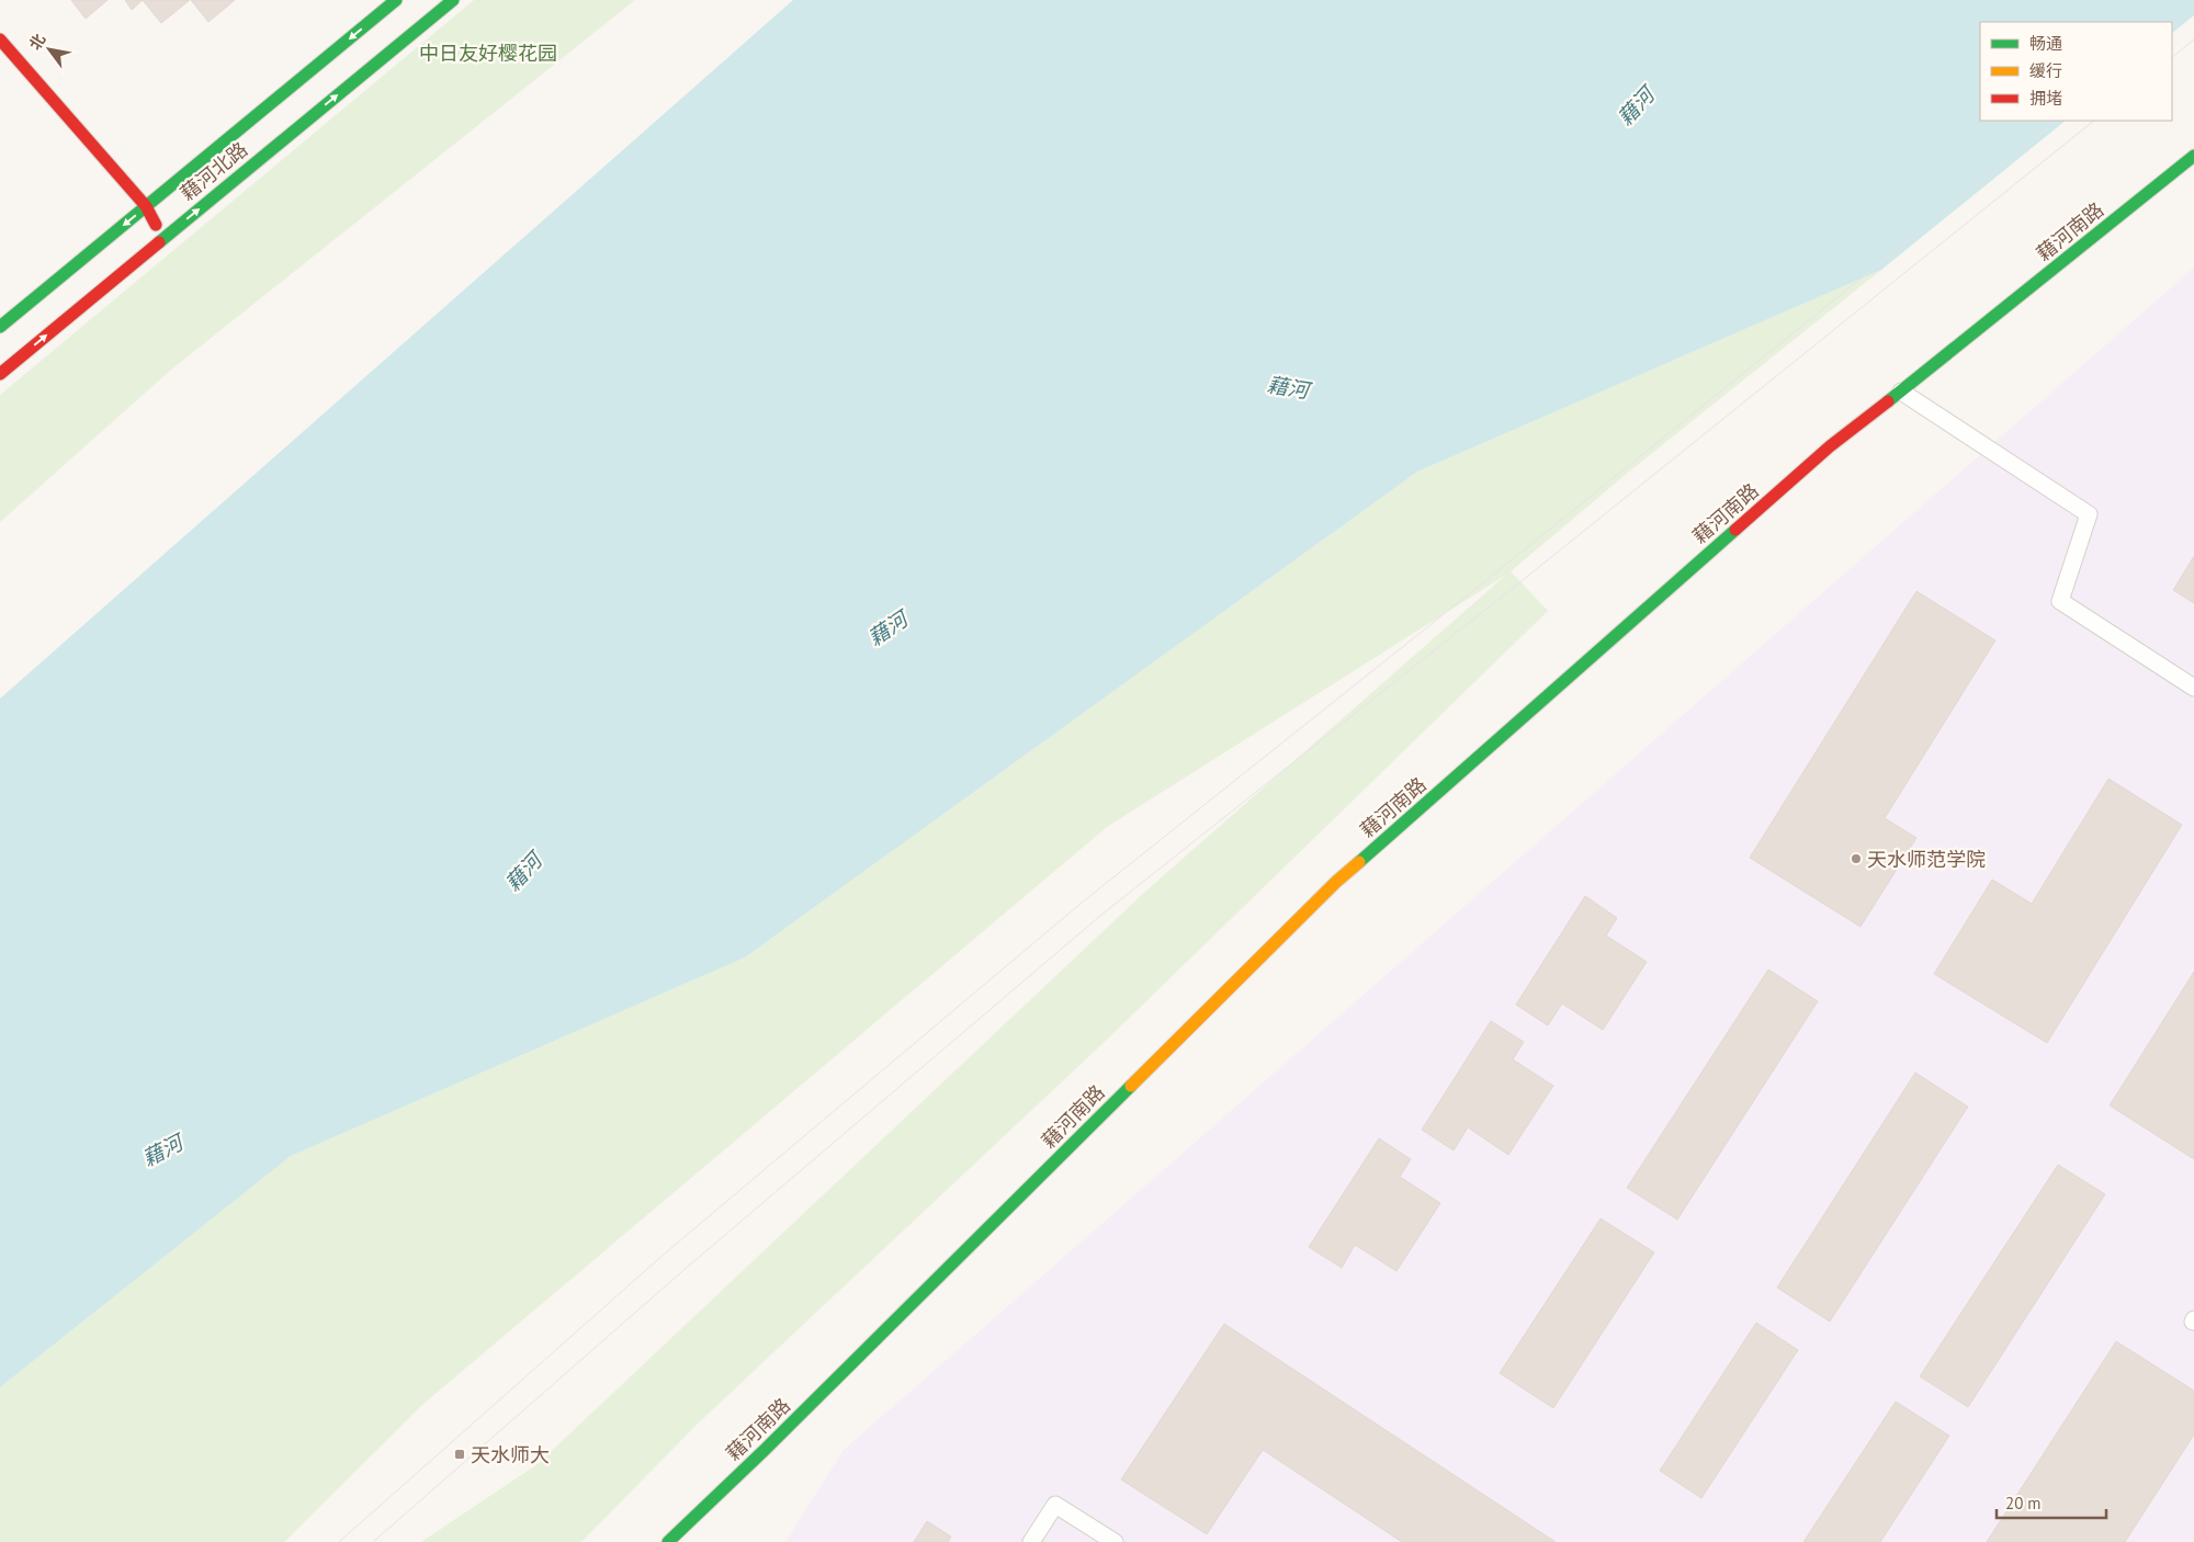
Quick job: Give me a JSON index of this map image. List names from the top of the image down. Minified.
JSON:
{"streets":{"main road":["藉河北路","藉河南路"]},"water":["藉河"],"parks":["中日友好樱花园"],"places":{"other":["天水师范学院"],"transit":["天水师大"]},"legend":["畅通","缓行","拥堵"],"scale_bar":"20 m","north":"top left"}
